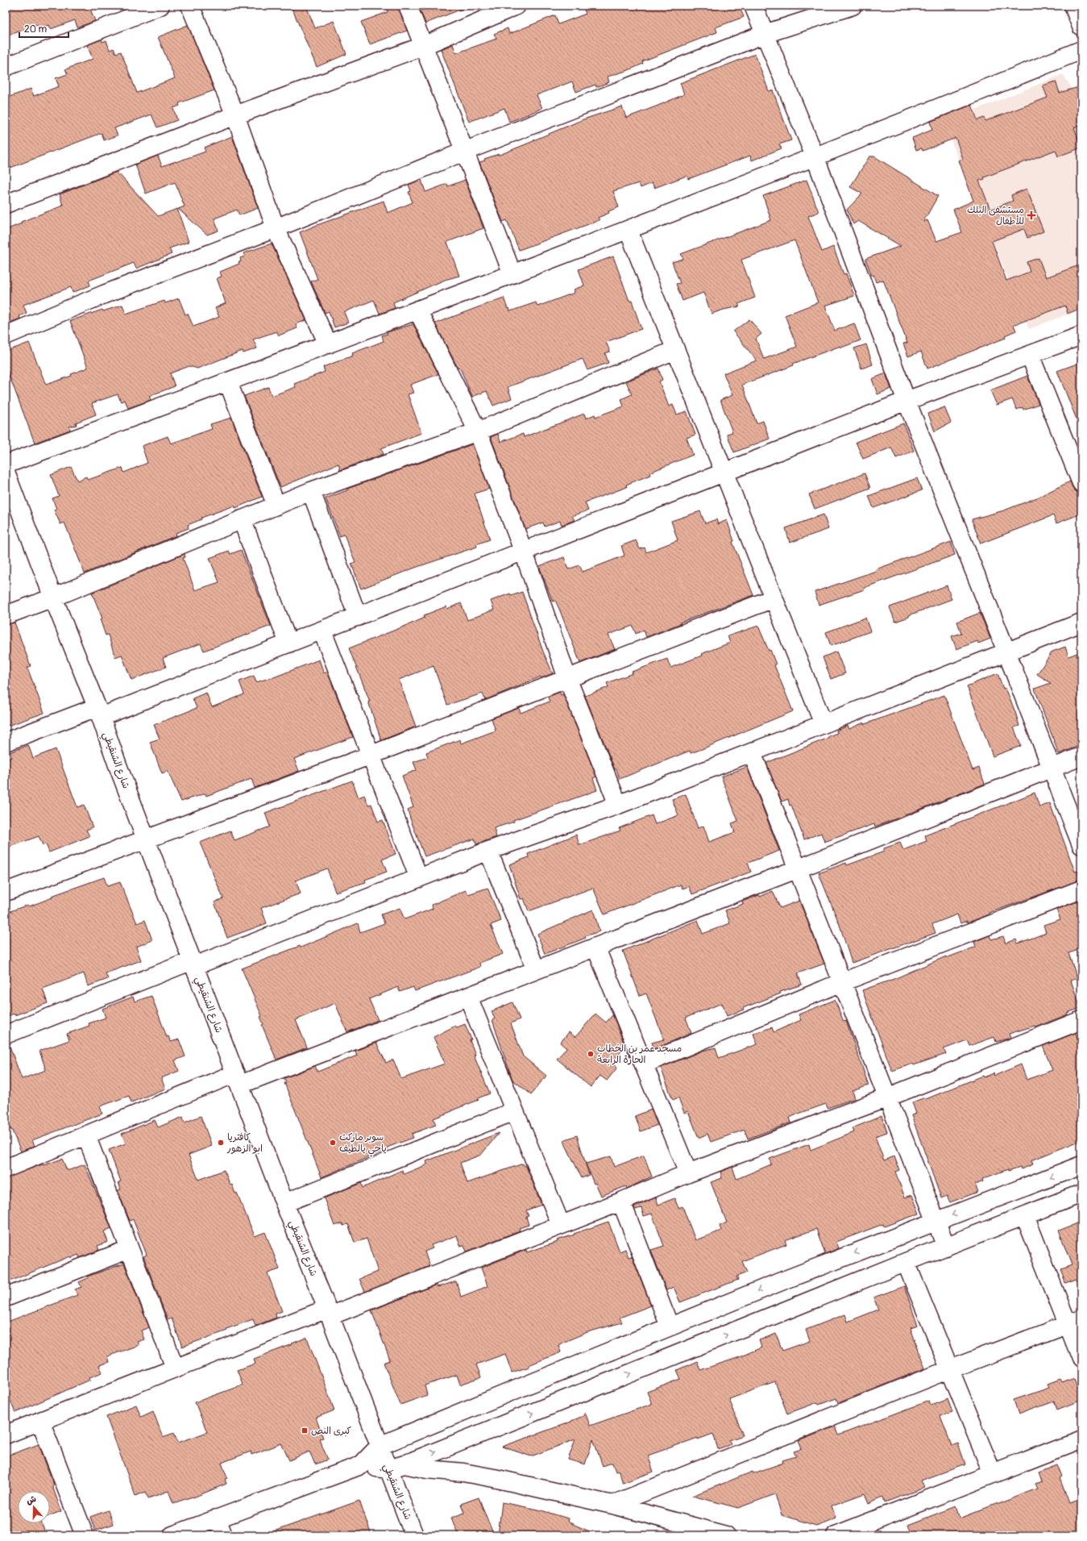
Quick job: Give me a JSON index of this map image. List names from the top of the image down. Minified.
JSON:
{"streets":{"street":["شارع الشنقيطي"]},"places":{"health":["مستشفى البلك للأطفال"],"other":["مسجد عمر بن الخطاب الحارة الرابعة","كافتريا ابو الزهور","سوبر ماركت ياحي يالطيف"],"transit":["كبرى النص"]},"scale_bar":"20 m","north":"top"}
